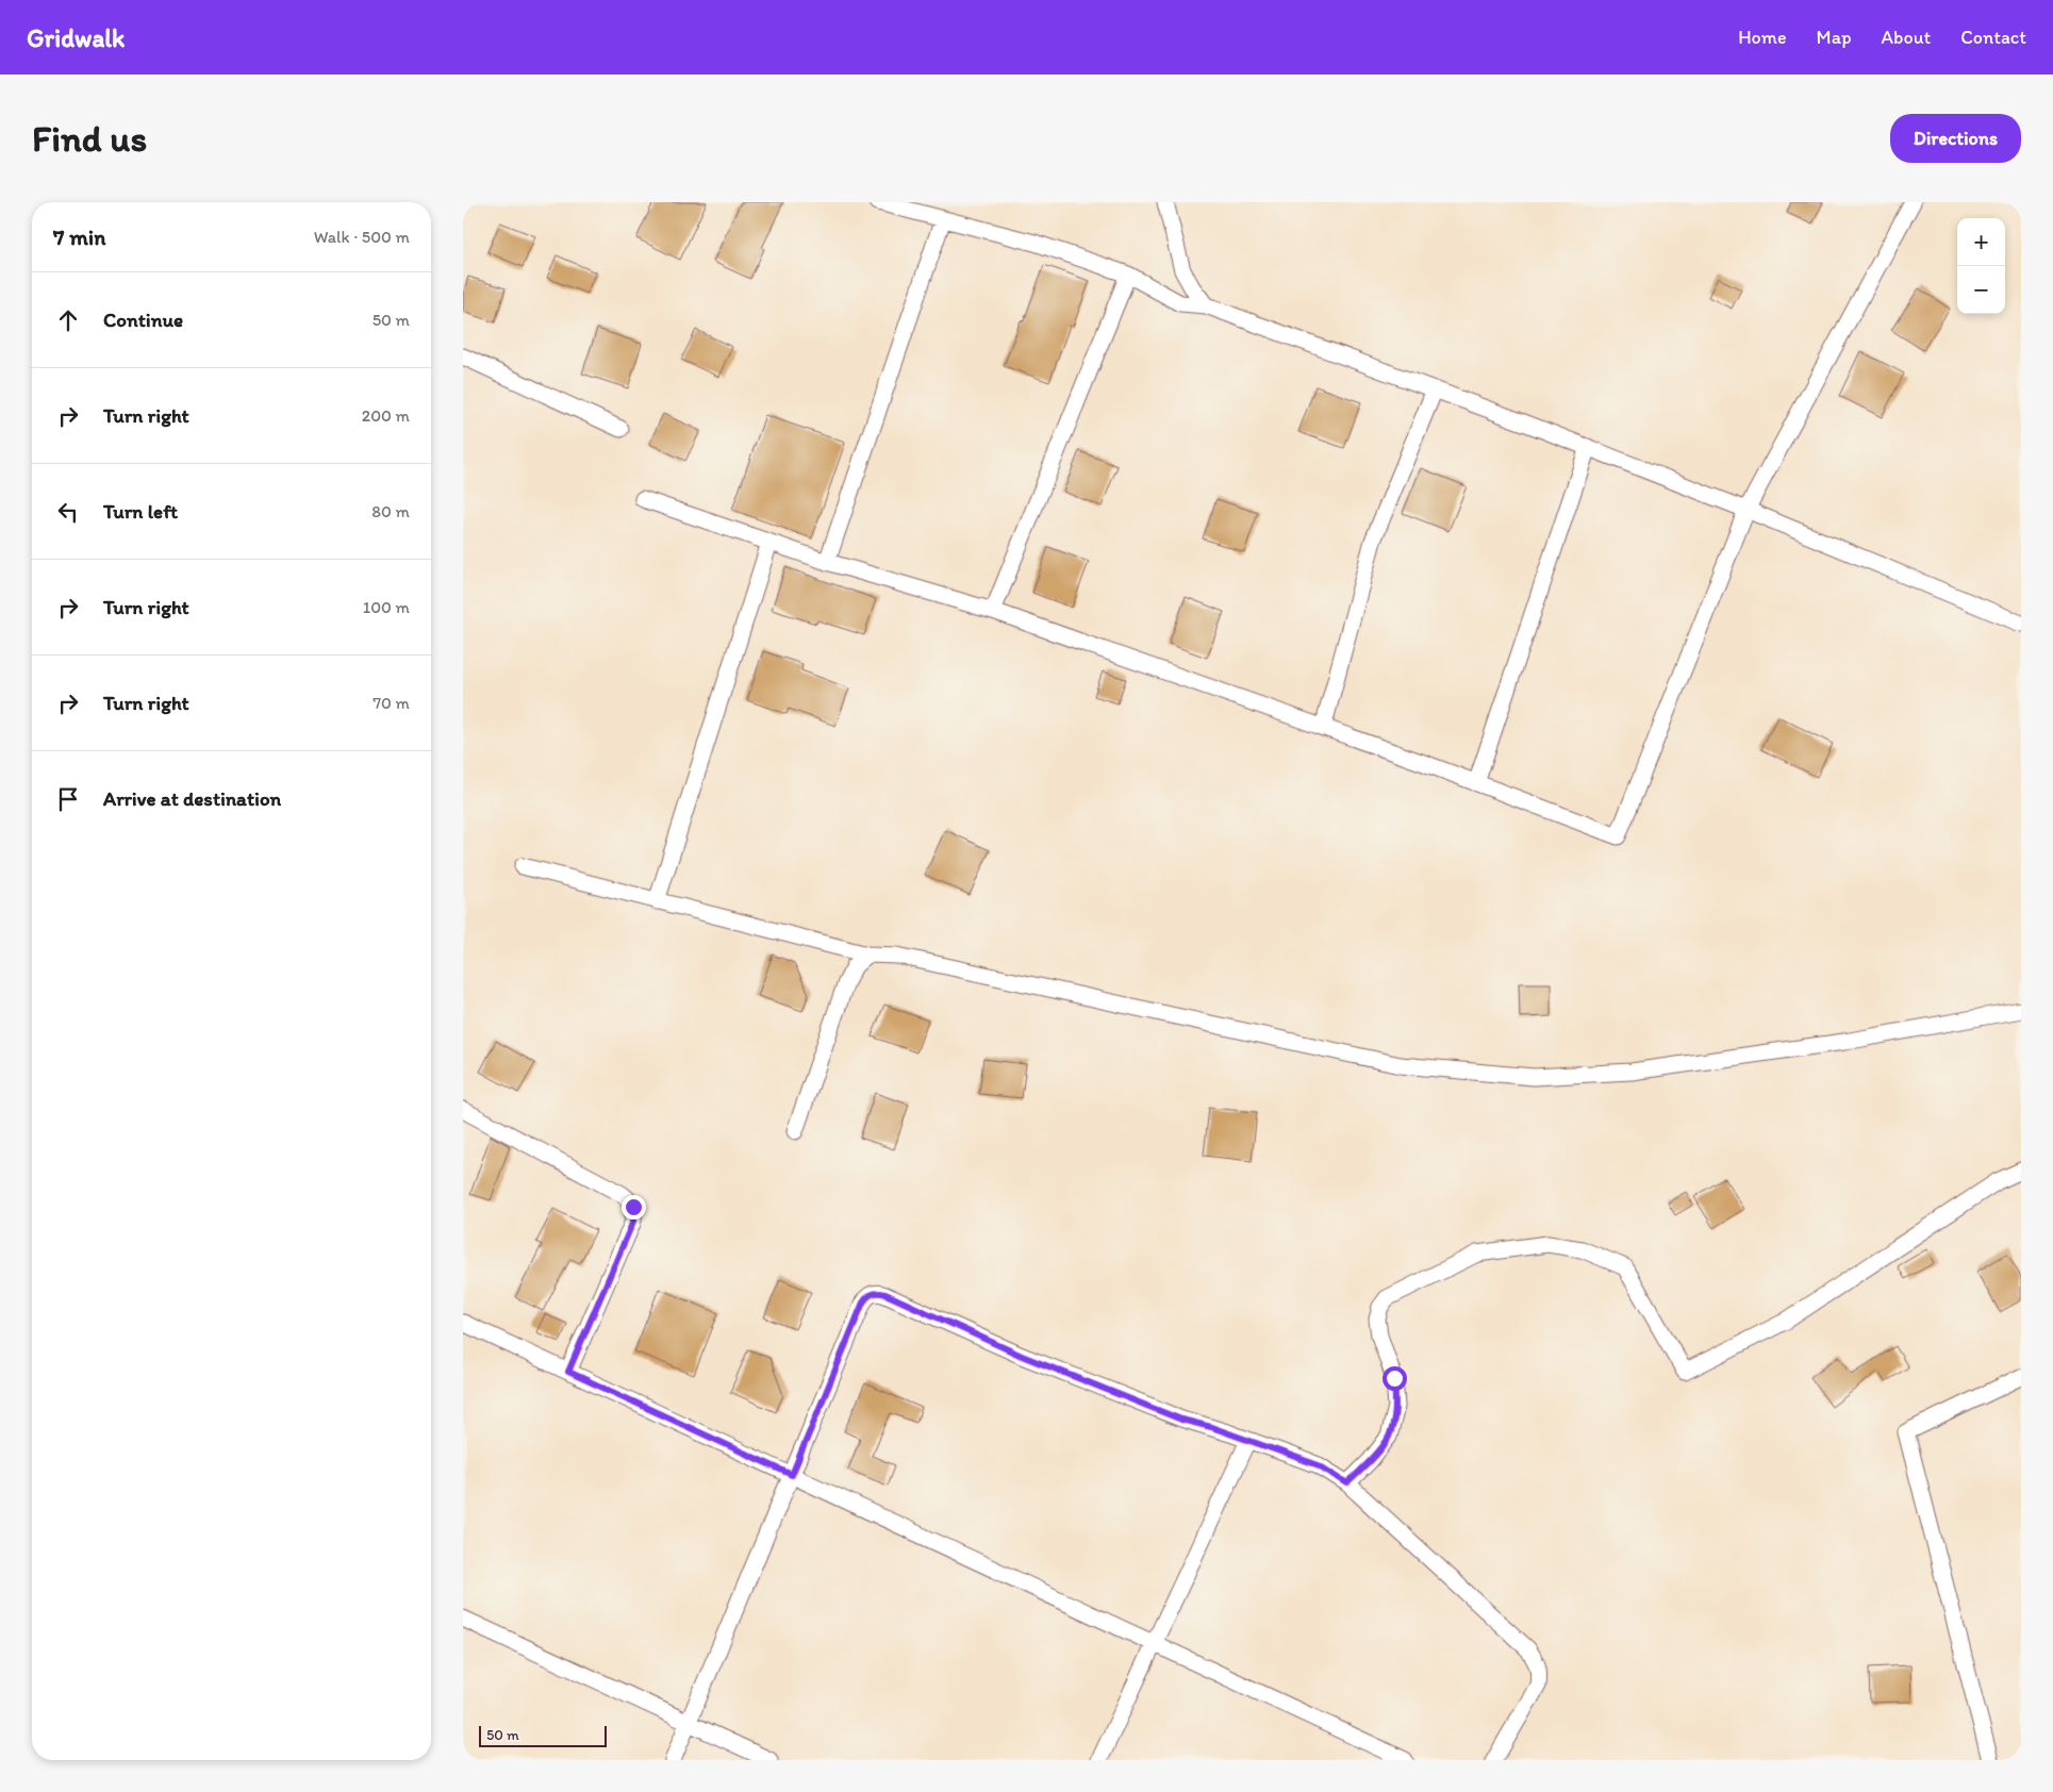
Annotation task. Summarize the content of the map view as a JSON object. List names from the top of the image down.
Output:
{
  "scale_bar": "50 m",
  "page": {
    "header": "Gridwalk",
    "nav": [
      "Home",
      "Map",
      "About",
      "Contact"
    ],
    "buttons": "Directions",
    "title": "Find us",
    "heading": ["7 min", "Walk · 500 m"],
    "map_buttons": ["+", "−"],
    "list": [
      ["Continue", "50 m"],
      ["Turn right", "200 m"],
      ["Turn left", "80 m"],
      ["Turn right", "100 m"],
      ["Turn right", "70 m"],
      "Arrive at destination"
    ],
    "scale": "50 m"
  }
}
